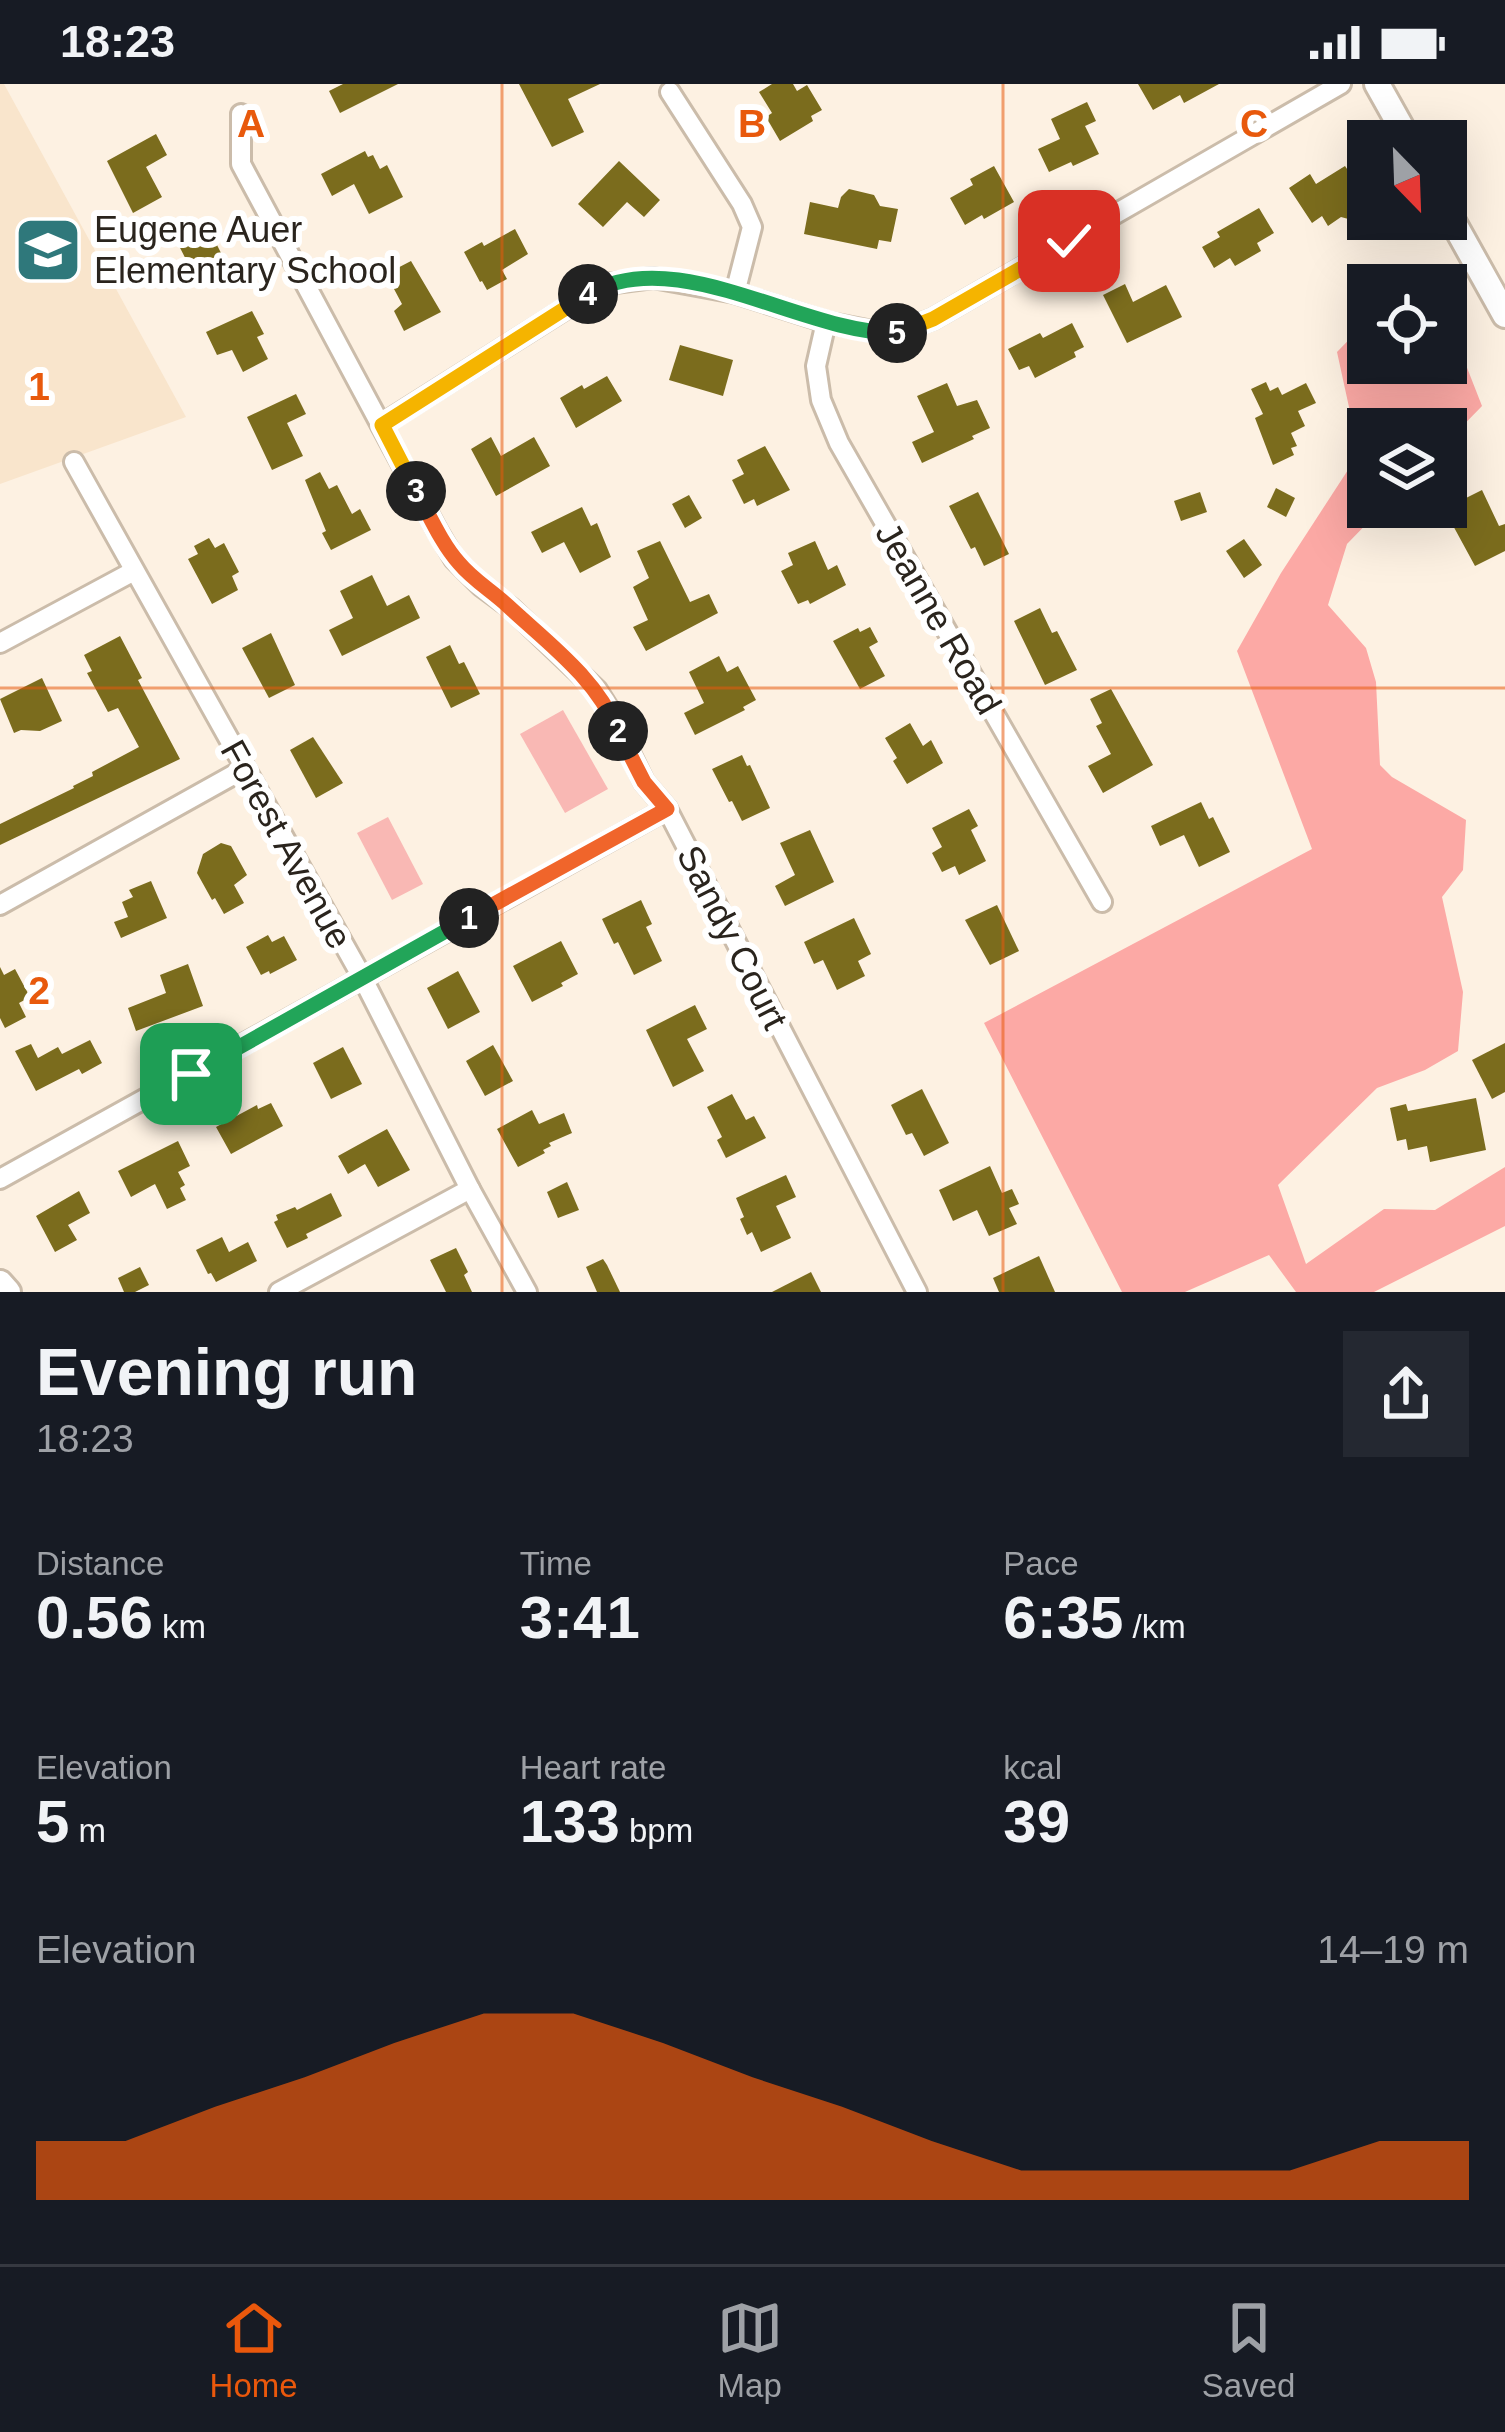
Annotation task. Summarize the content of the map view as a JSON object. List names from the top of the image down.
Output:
{
  "streets": {
    "street": ["Jeanne Road", "Forest Avenue", "Sandy Court"]
  },
  "places": {
    "school or university": ["Eugene Auer Elementary School"]
  },
  "north": "bottom right",
  "page": {
    "status": "18:23",
    "pins": [
      "4",
      "5",
      "3",
      "2",
      "1"
    ],
    "heading": ["Evening run", "18:23"],
    "stats": [
      ["Distance", "0.56 km"],
      ["Time", "3:41"],
      ["Pace", "6:35 /km"],
      ["Elevation", "5 m"],
      ["Heart rate", "133 bpm"],
      ["kcal", "39"]
    ],
    "chart": ["Elevation", "14–19 m"],
    "tabs": ["Home", "Map", "Saved"]
  },
  "grid": {
    "columns": ["A", "B", "C"],
    "rows": ["1", "2"]
  }
}
